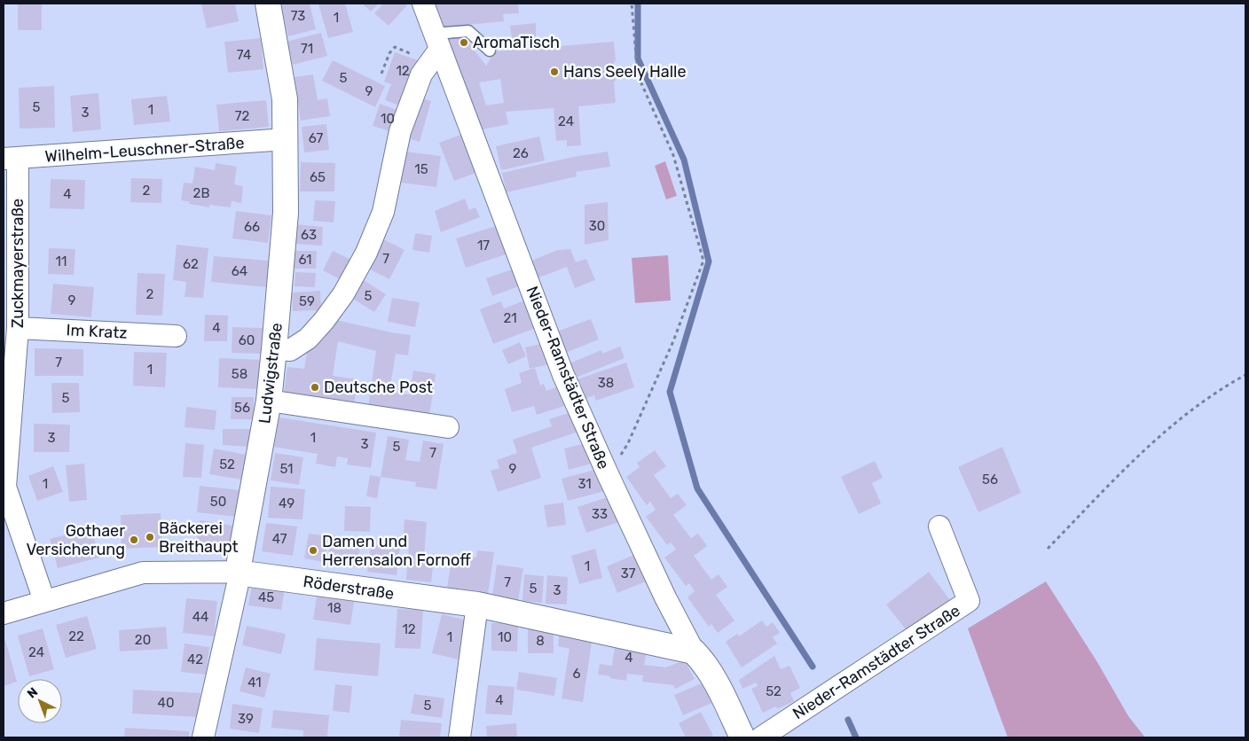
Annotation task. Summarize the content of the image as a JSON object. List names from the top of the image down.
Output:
{
  "streets": {
    "street": [
      "Wilhelm-Leuschner-Straße",
      "Zuckmayerstraße",
      "Im Kratz",
      "Ludwigstraße",
      "Nieder-Ramstädter Straße",
      "Röderstraße"
    ]
  },
  "crossings": [
    ["Wilhelm-Leuschner-Straße", "Zuckmayerstraße"],
    ["Wilhelm-Leuschner-Straße", "Ludwigstraße"],
    ["Zuckmayerstraße", "Im Kratz"],
    ["Zuckmayerstraße", "Röderstraße"],
    ["Ludwigstraße", "Röderstraße"],
    ["Nieder-Ramstädter Straße", "Röderstraße"]
  ],
  "places": [
    "AromaTisch",
    "Hans Seely Halle",
    "Deutsche Post",
    "Bäckerei Breithaupt",
    "Gothaer Versicherung",
    "Damen und Herrensalon Fornoff"
  ],
  "house_numbers": [
    "73",
    "1",
    "71",
    "74",
    "12",
    "5",
    "9",
    "5",
    "1",
    "3",
    "72",
    "10",
    "24",
    "67",
    "26",
    "15",
    "65",
    "2",
    "2B",
    "4",
    "30",
    "66",
    "63",
    "17",
    "7",
    "61",
    "11",
    "62",
    "64",
    "2",
    "5",
    "9",
    "59",
    "21",
    "4",
    "60",
    "7",
    "1",
    "58",
    "38",
    "5",
    "56",
    "3",
    "1",
    "3",
    "5",
    "7",
    "52",
    "51",
    "9",
    "56",
    "1",
    "31",
    "50",
    "49",
    "33",
    "47",
    "1",
    "37",
    "7",
    "5",
    "3",
    "45",
    "18",
    "44",
    "12",
    "22",
    "1",
    "10",
    "20",
    "8",
    "24",
    "4",
    "42",
    "6",
    "41",
    "52",
    "4",
    "40",
    "5",
    "39"
  ],
  "north": "top left"
}
